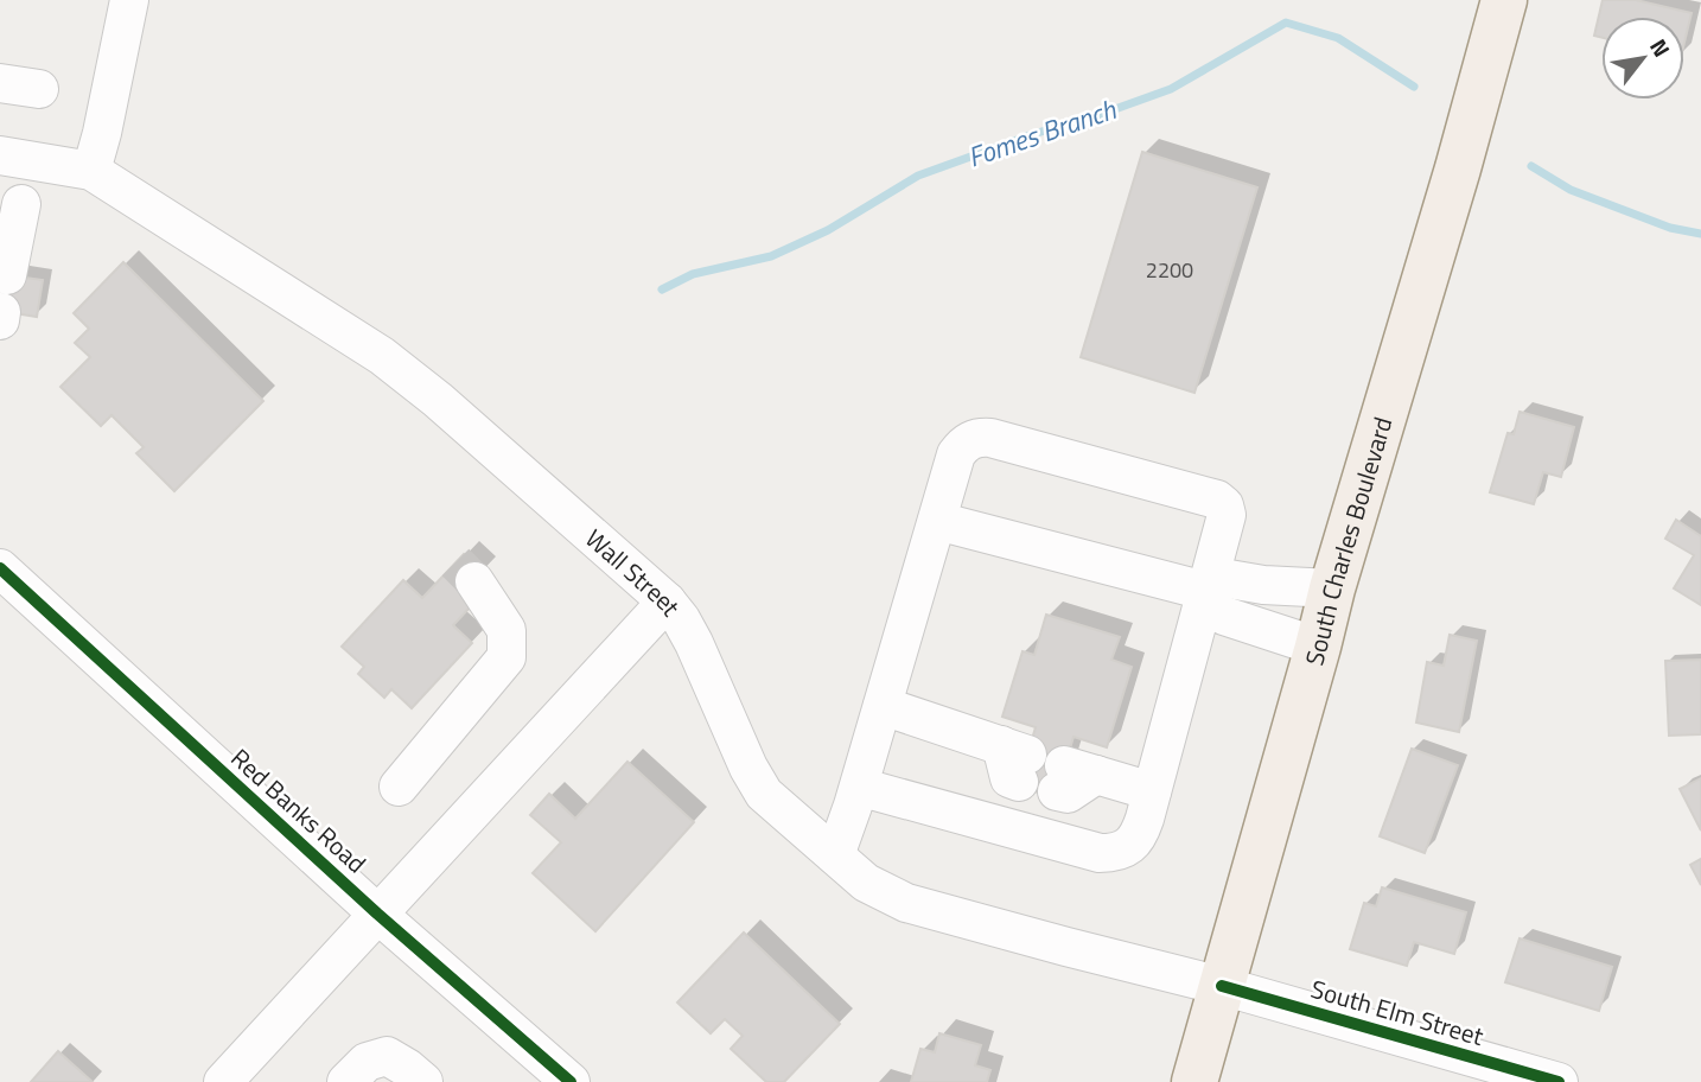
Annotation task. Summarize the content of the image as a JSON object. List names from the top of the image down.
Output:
{
  "streets": {
    "main road": ["South Charles Boulevard"],
    "street": ["Wall Street", "Red Banks Road", "South Elm Street"]
  },
  "crossings": [
    ["South Charles Boulevard", "Wall Street"],
    ["South Charles Boulevard", "South Elm Street"],
    ["Wall Street", "South Elm Street"]
  ],
  "water": ["Fomes Branch"],
  "house_numbers": ["2200"],
  "north": "top right"
}
